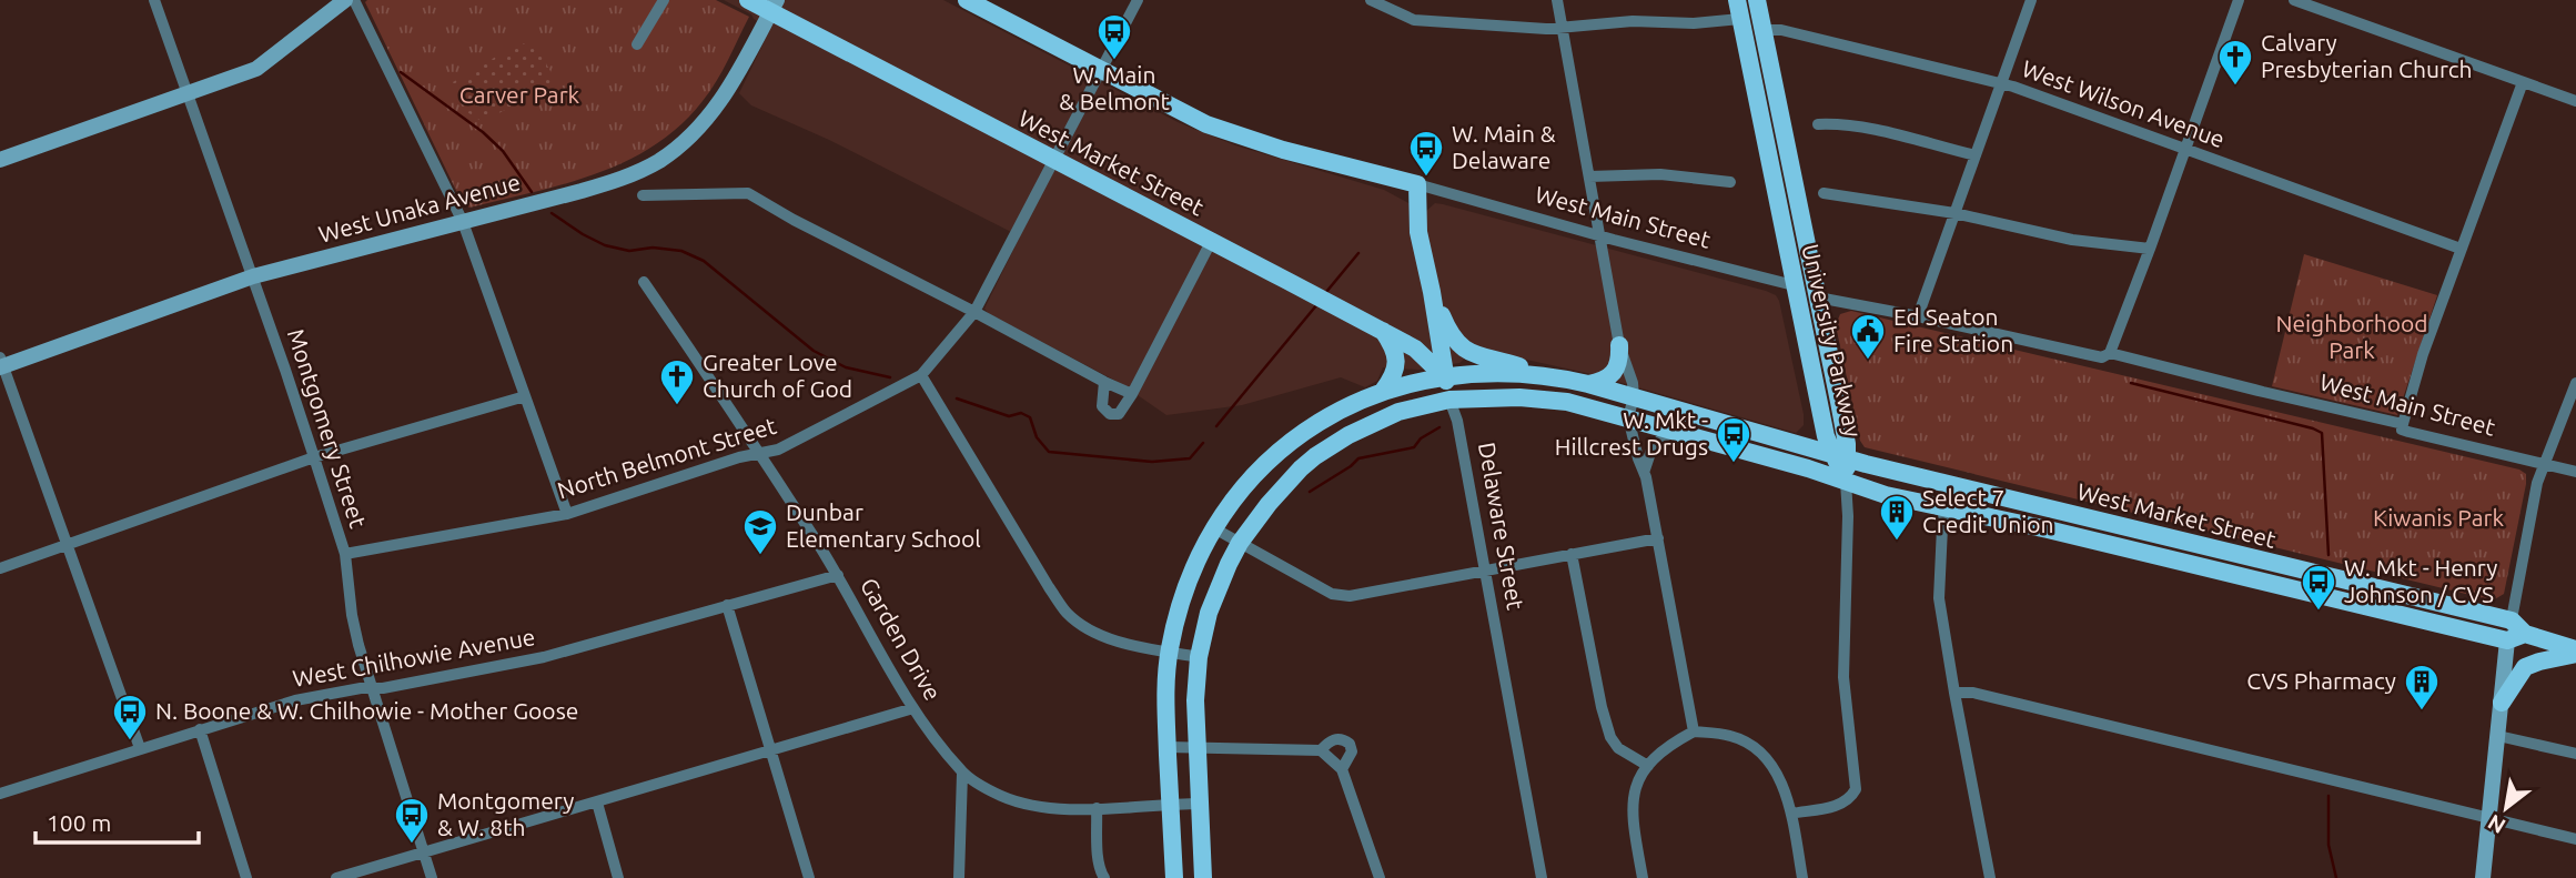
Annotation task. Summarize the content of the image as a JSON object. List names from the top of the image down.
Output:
{
  "streets": {
    "main road": [
      "West Market Street",
      "West Unaka Avenue",
      "West Main Street",
      "University Parkway",
      "Delaware Street"
    ],
    "street": [
      "West Wilson Avenue",
      "Montgomery Street",
      "North Belmont Street",
      "Garden Drive",
      "West Chilhowie Avenue"
    ]
  },
  "crossings": [
    ["West Wilson Avenue", "University Parkway"],
    ["West Market Street", "West Unaka Avenue"],
    ["West Market Street", "University Parkway"],
    ["West Market Street", "North Belmont Street"],
    ["West Market Street", "Delaware Street"],
    ["West Market Street", "Garden Drive"],
    ["West Unaka Avenue", "Montgomery Street"],
    ["West Main Street", "University Parkway"],
    ["West Main Street", "North Belmont Street"],
    ["West Main Street", "Delaware Street"],
    ["Montgomery Street", "North Belmont Street"],
    ["Montgomery Street", "West Chilhowie Avenue"],
    ["North Belmont Street", "Garden Drive"],
    ["Garden Drive", "West Chilhowie Avenue"]
  ],
  "parks": ["Carver Park", "Neighborhood Park", "Kiwanis Park"],
  "places": {
    "bus stop": [
      "W. Main & Belmont",
      "W. Main & Delaware",
      "W. Mkt - Hillcrest Drugs",
      "W. Mkt - Henry Johnson / CVS",
      "N. Boone & W. Chilhowie - Mother Goose",
      "Montgomery & W. 8th"
    ],
    "church": ["Calvary Presbyterian Church", "Greater Love Church of God"],
    "public building": ["Ed Seaton Fire Station"],
    "building": ["Select 7 Credit Union", "CVS Pharmacy"],
    "school or university": ["Dunbar Elementary School"]
  },
  "scale_bar": "100 m",
  "north": "bottom left"
}
